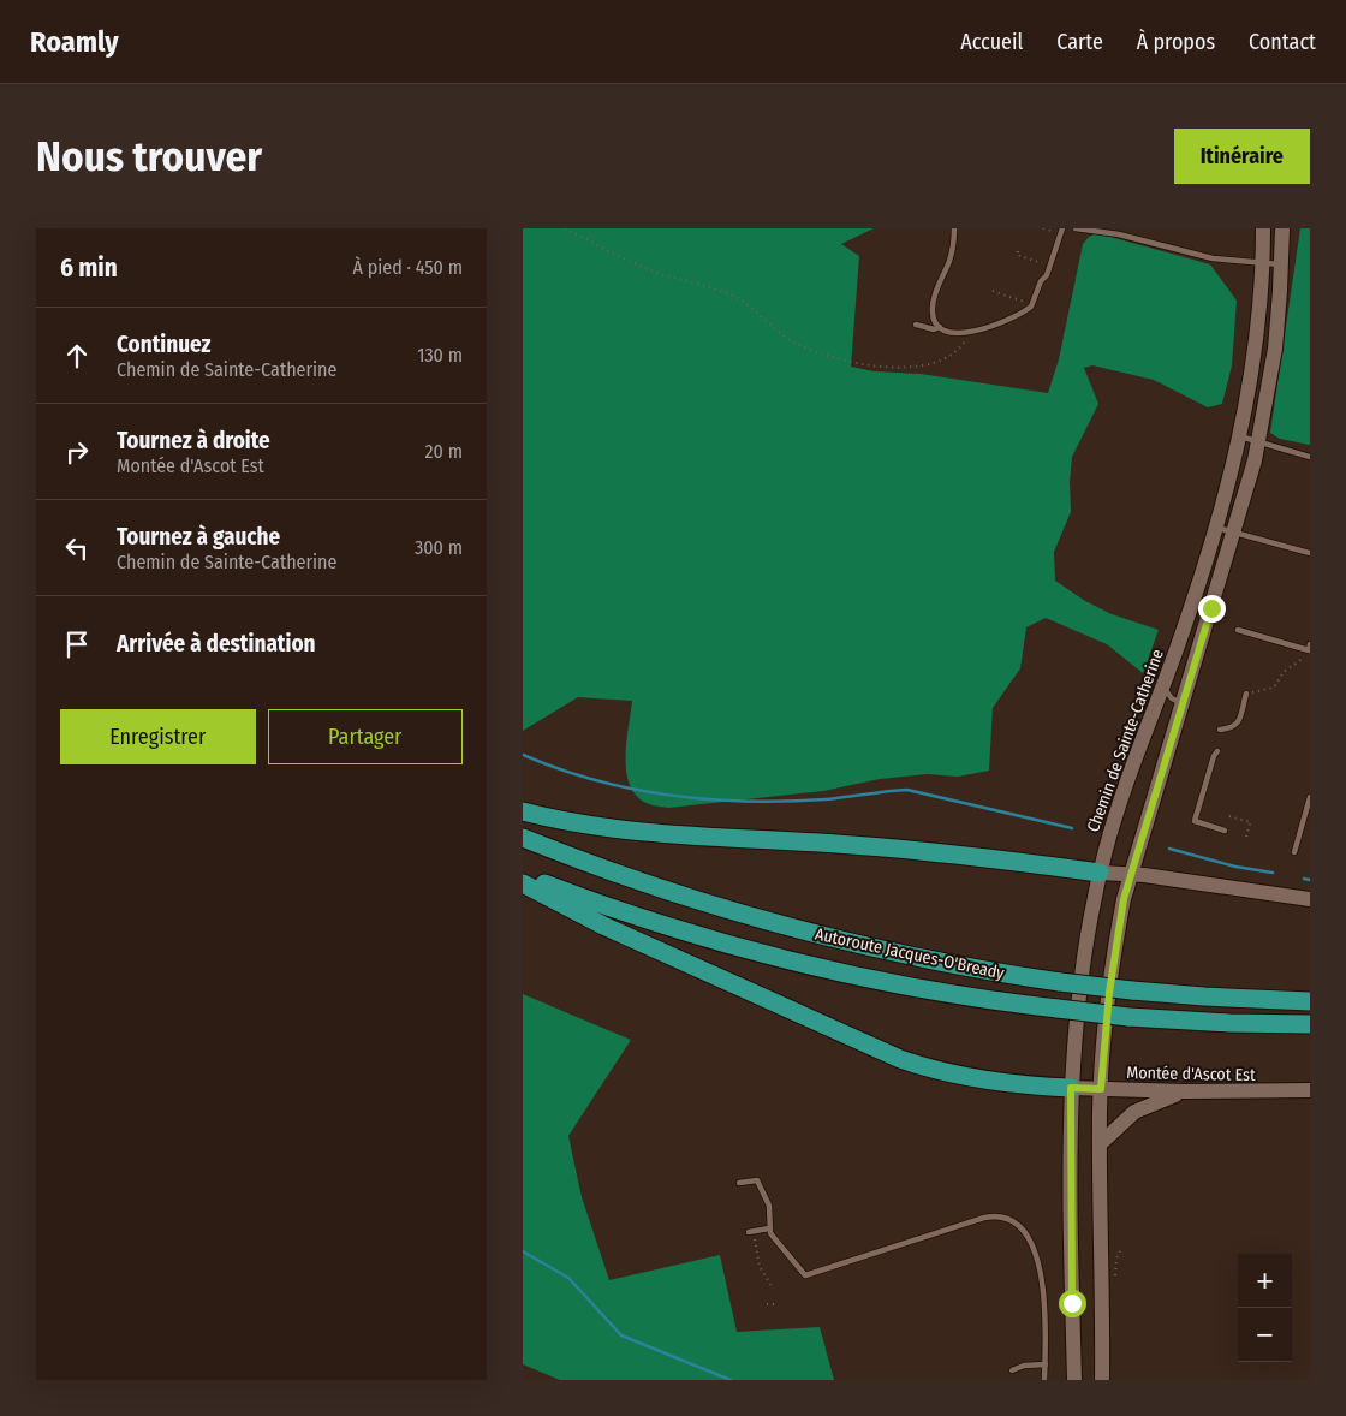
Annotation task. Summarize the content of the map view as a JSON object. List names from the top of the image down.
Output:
{
  "streets": {
    "highway": ["Autoroute Jacques-O'Bready"],
    "main road": ["Chemin de Sainte-Catherine", "Montée d'Ascot Est"]
  },
  "crossings": [
    ["Chemin de Sainte-Catherine", "Montée d'Ascot Est"]
  ],
  "page": {
    "header": "Roamly",
    "nav": [
      "Accueil",
      "Carte",
      "À propos",
      "Contact"
    ],
    "buttons": [
      "Itinéraire",
      ["Enregistrer", "Partager"]
    ],
    "title": "Nous trouver",
    "heading": ["6 min", "À pied · 450 m"],
    "list": [
      ["Continuez", "Chemin de Sainte-Catherine", "130 m"],
      ["Tournez à droite", "Montée d'Ascot Est", "20 m"],
      ["Tournez à gauche", "Chemin de Sainte-Catherine", "300 m"],
      "Arrivée à destination"
    ],
    "map_buttons": ["+", "−"]
  }
}
